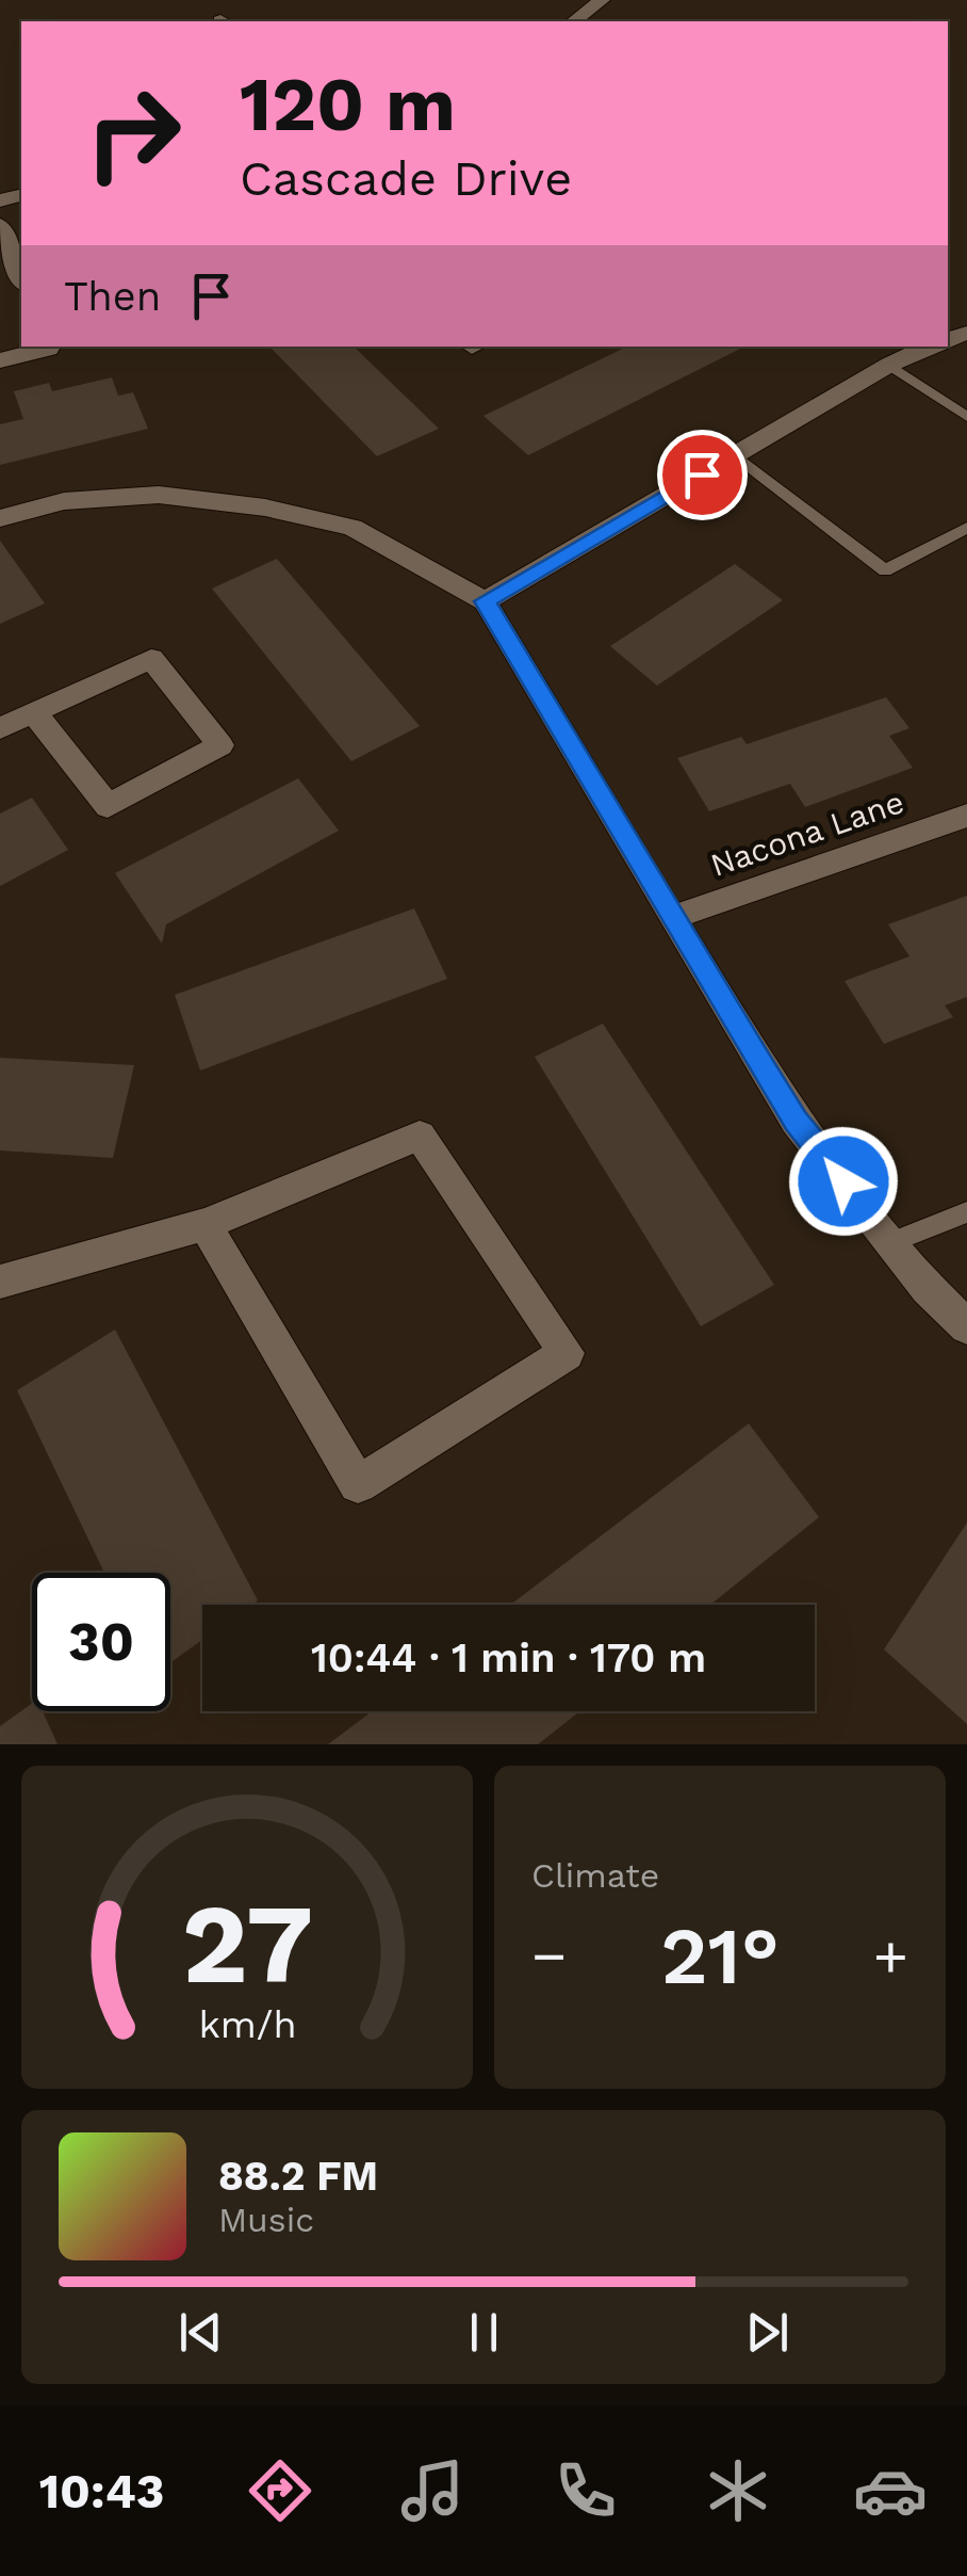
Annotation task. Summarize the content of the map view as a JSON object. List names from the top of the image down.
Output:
{
  "streets": {
    "street": ["Nacona Lane"]
  },
  "page": {
    "turn": ["120 m", "Cascade Drive"],
    "then": "Then",
    "limit": "30",
    "trip": "10:44 · 1 min · 170 m",
    "tile": "Climate",
    "heat": ["−", "21°", "+"],
    "song": ["88.2 FM", "Music"],
    "tabs": "10:43",
    "gauge": ["27", "km/h"]
  }
}
